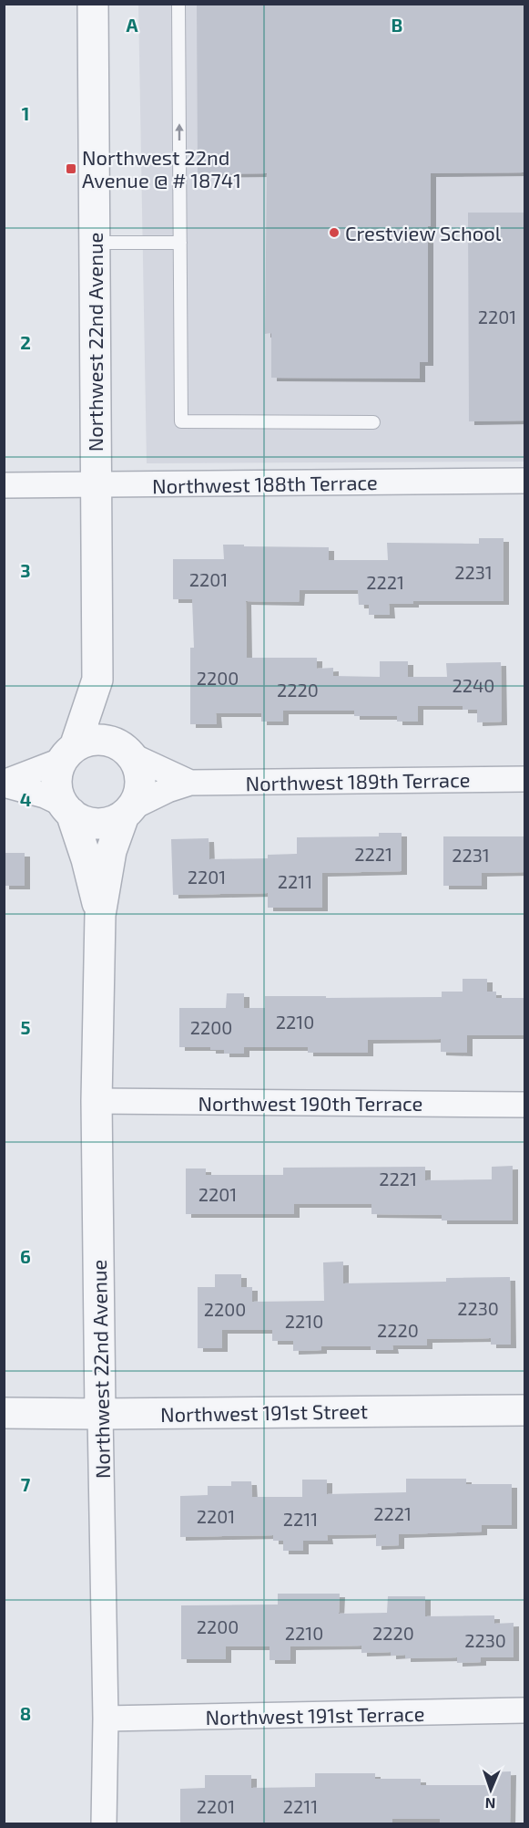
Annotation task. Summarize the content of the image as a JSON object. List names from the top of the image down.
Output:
{
  "streets": {
    "street": [
      "Northwest 22nd Avenue",
      "Northwest 188th Terrace",
      "Northwest 189th Terrace",
      "Northwest 190th Terrace",
      "Northwest 191st Street",
      "Northwest 191st Terrace"
    ]
  },
  "crossings": [
    ["Northwest 22nd Avenue", "Northwest 188th Terrace"],
    ["Northwest 22nd Avenue", "Northwest 189th Terrace"],
    ["Northwest 22nd Avenue", "Northwest 190th Terrace"],
    ["Northwest 22nd Avenue", "Northwest 191st Street"],
    ["Northwest 22nd Avenue", "Northwest 191st Terrace"]
  ],
  "places": {
    "transit": ["Northwest 22nd Avenue @ # 18741"],
    "other": ["Crestview School"]
  },
  "house_numbers": [
    "2201",
    "2231",
    "2201",
    "2221",
    "2200",
    "2240",
    "2220",
    "2221",
    "2231",
    "2201",
    "2211",
    "2210",
    "2200",
    "2221",
    "2201",
    "2230",
    "2200",
    "2210",
    "2220",
    "2221",
    "2201",
    "2211",
    "2200",
    "2210",
    "2220",
    "2230",
    "2201",
    "2211"
  ],
  "north": "bottom",
  "grid": {
    "columns": ["A", "B"],
    "rows": [
      "1",
      "2",
      "3",
      "4",
      "5",
      "6",
      "7",
      "8"
    ]
  }
}
